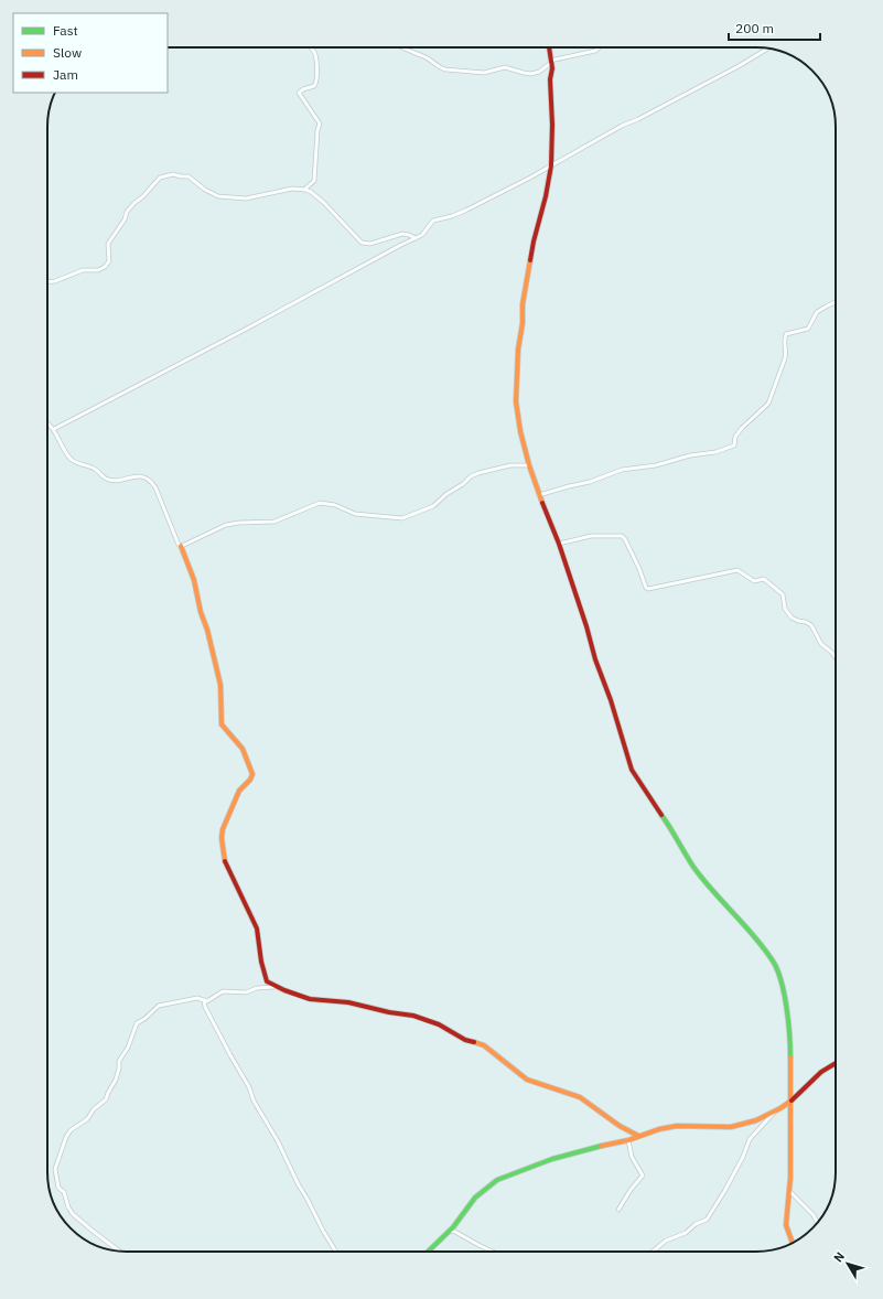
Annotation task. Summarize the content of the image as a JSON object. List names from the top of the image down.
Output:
{
  "legend": ["Fast", "Slow", "Jam"],
  "scale_bar": "200 m",
  "north": "top left"
}
